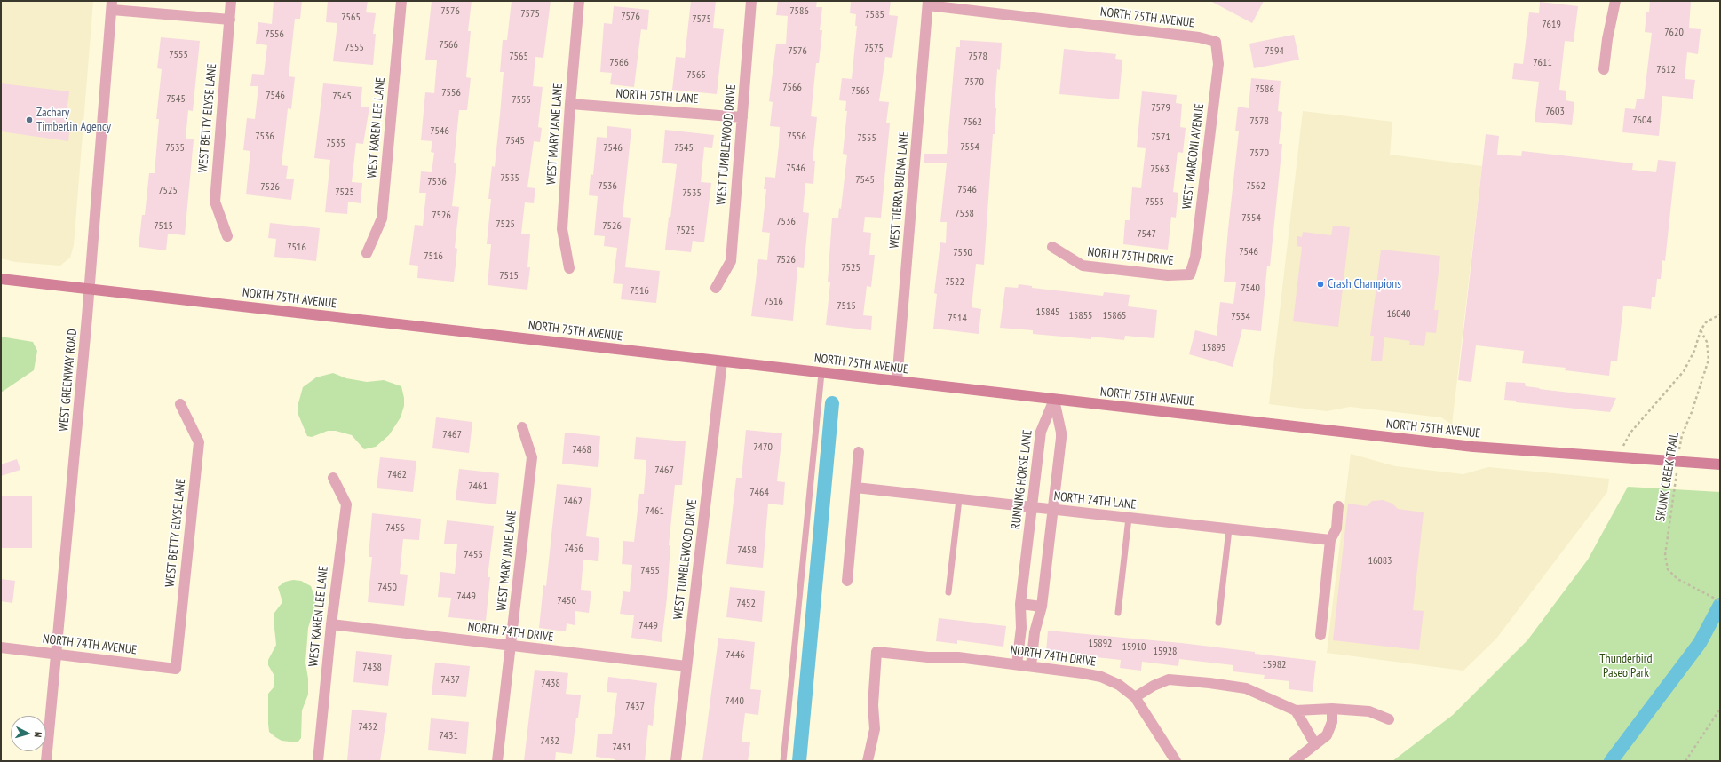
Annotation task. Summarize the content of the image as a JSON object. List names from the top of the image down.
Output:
{
  "streets": {
    "main road": ["NORTH 75TH AVENUE"],
    "street": [
      "NORTH 75TH LANE",
      "WEST BETTY ELYSE LANE",
      "WEST KAREN LEE LANE",
      "WEST MARY JANE LANE",
      "WEST TUMBLEWOOD DRIVE",
      "WEST MARCONI AVENUE",
      "WEST TIERRA BUENA LANE",
      "NORTH 75TH DRIVE",
      "WEST GREENWAY ROAD",
      "RUNNING HORSE LANE",
      "NORTH 74TH LANE",
      "NORTH 74TH DRIVE",
      "NORTH 74TH AVENUE"
    ],
    "path": ["SKUNK CREEK TRAIL"]
  },
  "crossings": [
    ["NORTH 75TH AVENUE", "WEST TUMBLEWOOD DRIVE"],
    ["NORTH 75TH AVENUE", "WEST MARCONI AVENUE"],
    ["NORTH 75TH AVENUE", "WEST TIERRA BUENA LANE"],
    ["NORTH 75TH AVENUE", "WEST GREENWAY ROAD"],
    ["NORTH 75TH AVENUE", "RUNNING HORSE LANE"],
    ["NORTH 75TH LANE", "WEST MARY JANE LANE"],
    ["NORTH 75TH LANE", "WEST TUMBLEWOOD DRIVE"],
    ["WEST BETTY ELYSE LANE", "NORTH 74TH AVENUE"],
    ["WEST KAREN LEE LANE", "NORTH 74TH DRIVE"],
    ["WEST MARY JANE LANE", "NORTH 74TH DRIVE"],
    ["WEST TUMBLEWOOD DRIVE", "NORTH 74TH DRIVE"],
    ["WEST MARCONI AVENUE", "NORTH 75TH DRIVE"],
    ["WEST GREENWAY ROAD", "NORTH 74TH AVENUE"],
    ["RUNNING HORSE LANE", "NORTH 74TH LANE"],
    ["RUNNING HORSE LANE", "NORTH 74TH DRIVE"]
  ],
  "parks": ["Thunderbird Paseo Park"],
  "places": ["Zachary Timberlin Agency", "Crash Champions"],
  "house_numbers": [
    "7576",
    "7586",
    "7575",
    "7585",
    "7576",
    "7565",
    "7575",
    "7619",
    "7620",
    "7556",
    "7566",
    "7555",
    "7575",
    "7576",
    "7594",
    "7555",
    "7565",
    "7578",
    "7566",
    "7611",
    "7612",
    "7565",
    "7570",
    "7566",
    "7586",
    "7565",
    "7556",
    "7546",
    "7545",
    "7545",
    "7555",
    "7579",
    "7603",
    "7604",
    "7578",
    "7562",
    "7546",
    "7536",
    "7556",
    "7571",
    "7555",
    "7545",
    "7535",
    "7554",
    "7535",
    "7546",
    "7545",
    "7570",
    "7546",
    "7563",
    "7535",
    "7545",
    "7536",
    "7536",
    "7562",
    "7526",
    "7546",
    "7525",
    "7525",
    "7535",
    "7555",
    "7538",
    "7526",
    "7554",
    "7536",
    "7525",
    "7515",
    "7526",
    "7525",
    "7547",
    "7516",
    "7546",
    "7530",
    "7516",
    "7526",
    "7525",
    "7515",
    "7522",
    "7540",
    "7516",
    "7516",
    "7515",
    "15845",
    "16040",
    "15855",
    "15865",
    "7534",
    "7514",
    "15895",
    "7467",
    "7470",
    "7468",
    "7467",
    "7462",
    "7461",
    "7464",
    "7462",
    "7461",
    "7456",
    "7456",
    "7458",
    "7455",
    "16083",
    "7455",
    "7450",
    "7449",
    "7450",
    "7452",
    "7449",
    "15892",
    "15910",
    "15928",
    "7446",
    "15982",
    "7438",
    "7437",
    "7438",
    "7440",
    "7437",
    "7432",
    "7431",
    "7432",
    "7431"
  ],
  "north": "right"
}
